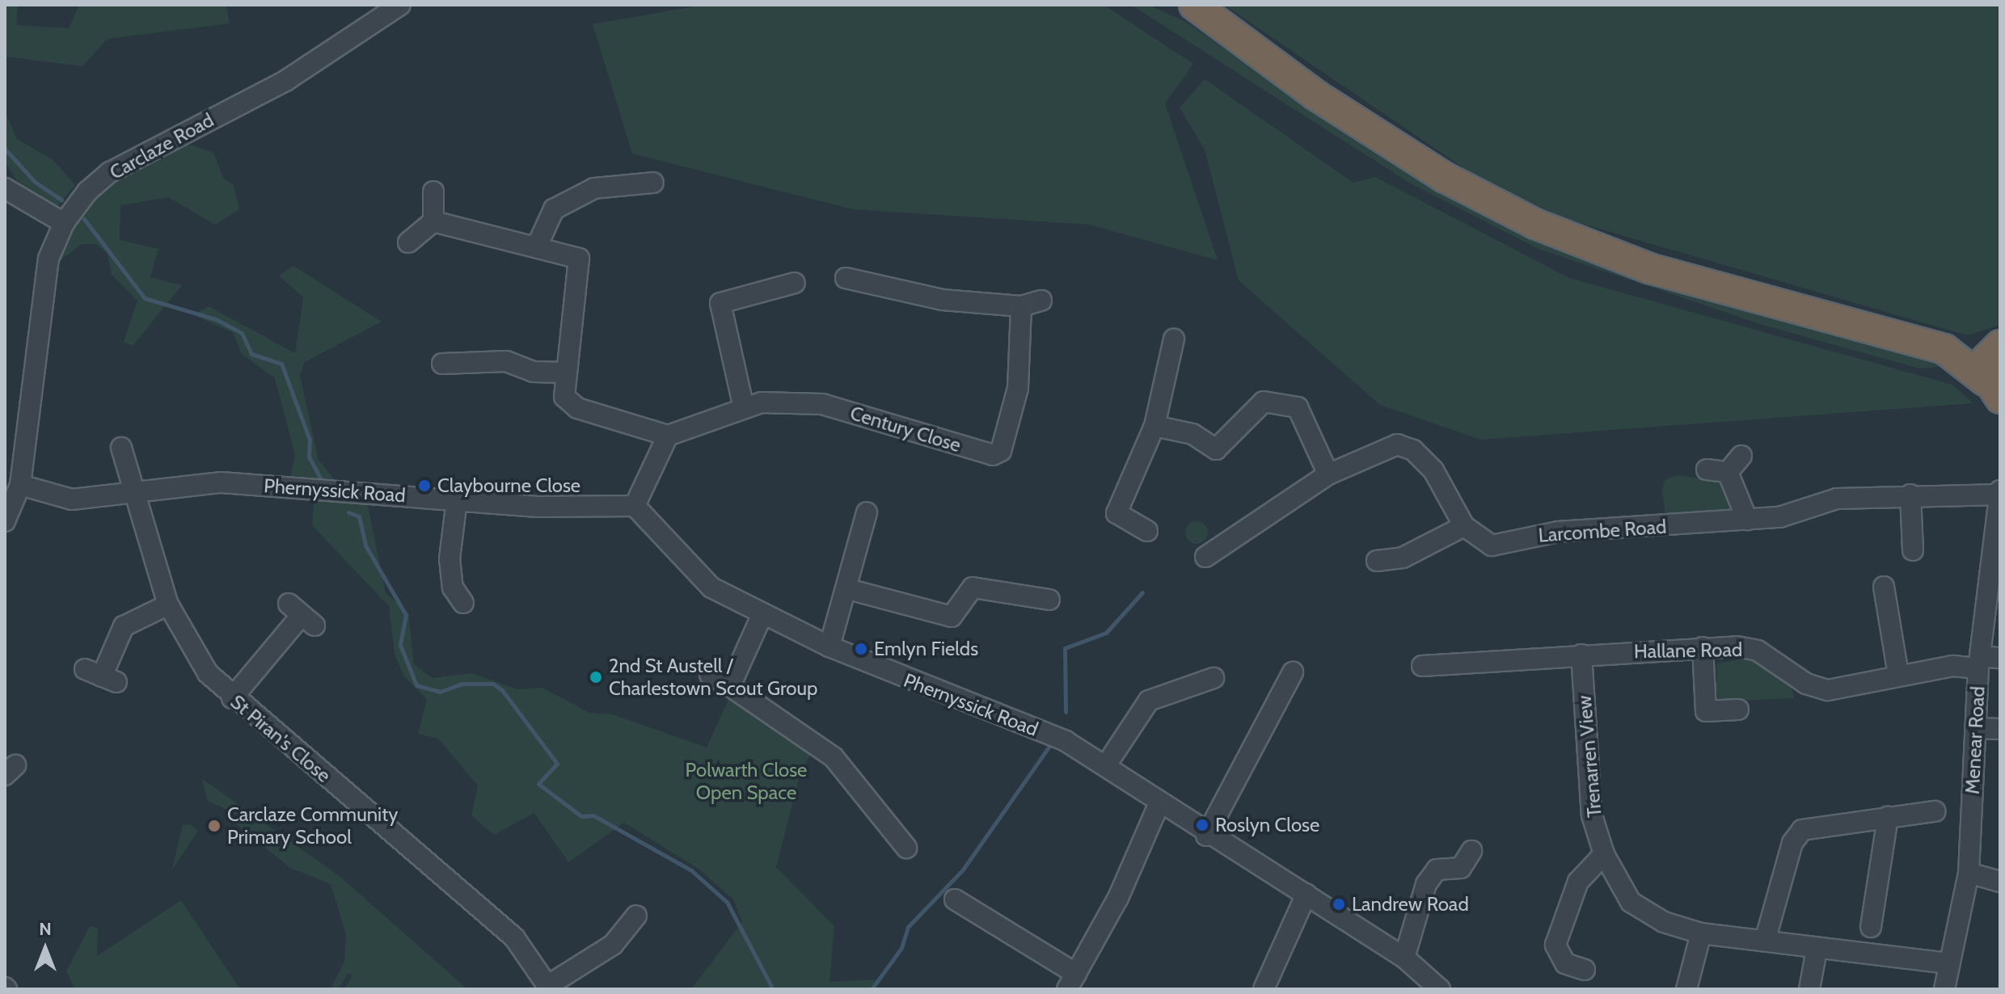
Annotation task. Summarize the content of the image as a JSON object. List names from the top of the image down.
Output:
{
  "streets": {
    "street": [
      "Carclaze Road",
      "Century Close",
      "Phernyssick Road",
      "Larcombe Road",
      "Hallane Road",
      "St Piran's Close",
      "Menear Road",
      "Trenarren View"
    ]
  },
  "crossings": [
    ["Carclaze Road", "Phernyssick Road"],
    ["Phernyssick Road", "St Piran's Close"],
    ["Larcombe Road", "Menear Road"],
    ["Hallane Road", "Menear Road"],
    ["Hallane Road", "Trenarren View"],
    ["Menear Road", "Trenarren View"]
  ],
  "parks": ["Polwarth Close Open Space"],
  "places": [
    "Claybourne Close",
    "Emlyn Fields",
    "2nd St Austell / Charlestown Scout Group",
    "Roslyn Close",
    "Carclaze Community Primary School",
    "Landrew Road"
  ],
  "north": "top"
}
